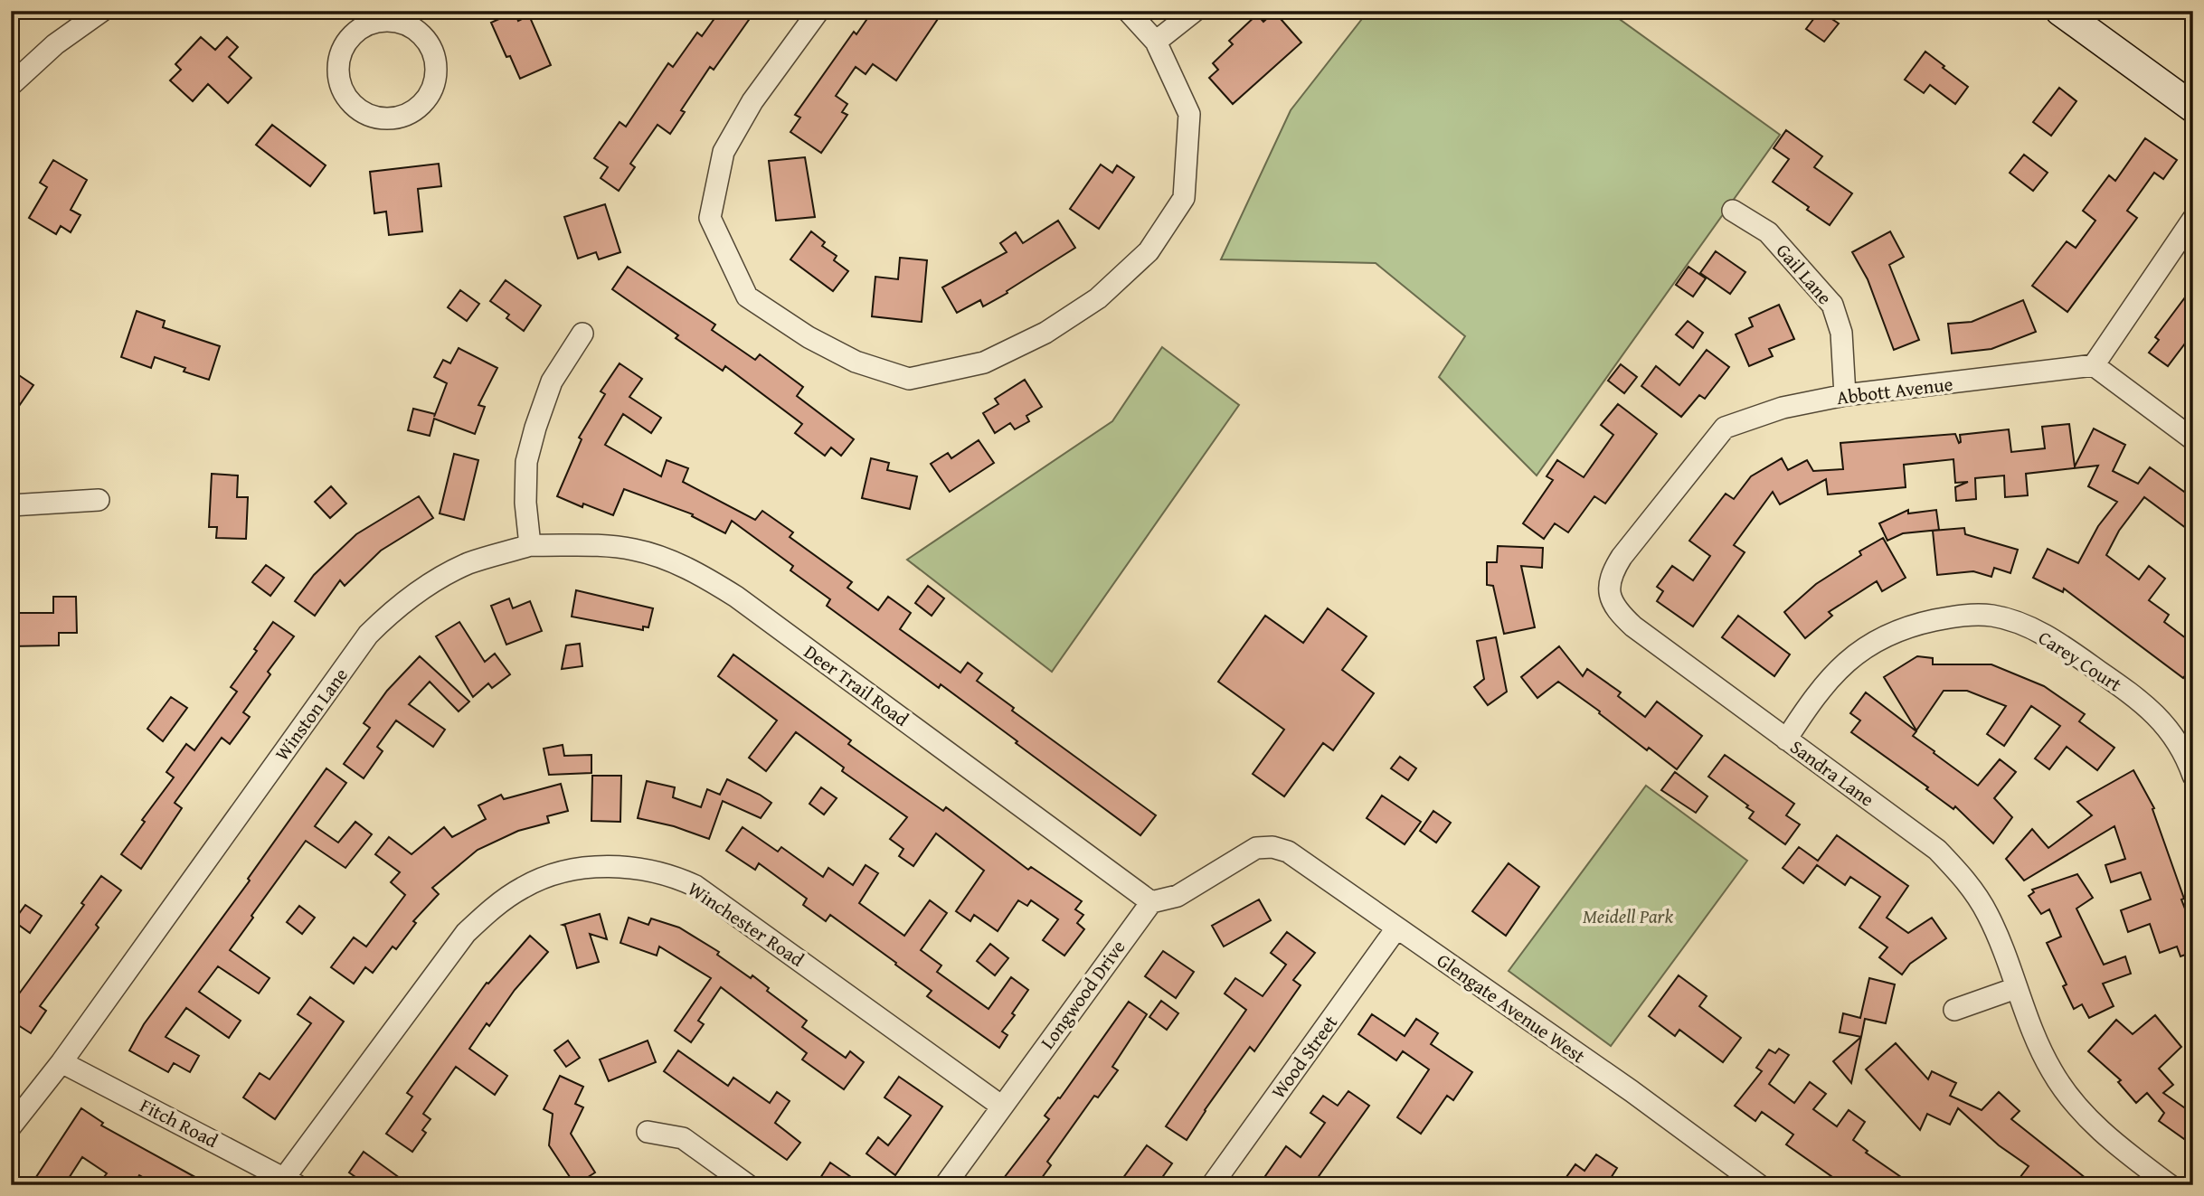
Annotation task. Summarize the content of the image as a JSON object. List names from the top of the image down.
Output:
{
  "streets": {
    "street": [
      "Gail Lane",
      "Abbott Avenue",
      "Carey Court",
      "Deer Trail Road",
      "Winston Lane",
      "Sandra Lane",
      "Winchester Road",
      "Longwood Drive",
      "Glengate Avenue West",
      "Wood Street",
      "Fitch Road"
    ]
  },
  "crossings": [
    ["Gail Lane", "Abbott Avenue"],
    ["Abbott Avenue", "Sandra Lane"],
    ["Carey Court", "Sandra Lane"],
    ["Deer Trail Road", "Winston Lane"],
    ["Deer Trail Road", "Longwood Drive"],
    ["Deer Trail Road", "Glengate Avenue West"],
    ["Winston Lane", "Fitch Road"],
    ["Winchester Road", "Longwood Drive"],
    ["Winchester Road", "Fitch Road"],
    ["Longwood Drive", "Glengate Avenue West"],
    ["Glengate Avenue West", "Wood Street"]
  ],
  "parks": ["Meidell Park"]
}
